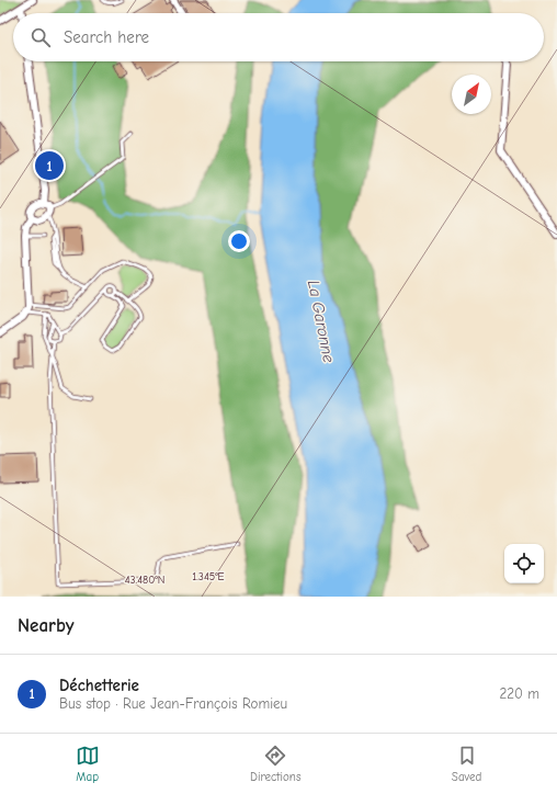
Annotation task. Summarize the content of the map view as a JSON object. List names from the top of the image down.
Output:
{
  "water": ["La Garonne"],
  "north": "top right",
  "page": {
    "search": "Search here",
    "pins": "1",
    "heading": "Nearby",
    "list": [
      {
        "mark": "1",
        "name": "Déchetterie",
        "note": "Bus stop · Rue Jean-François Romieu",
        "value": "220 m"
      }
    ],
    "nav": ["Map", "Directions", "Saved"]
  },
  "coordinates": ["1.345°E", "43.480°N"]
}
